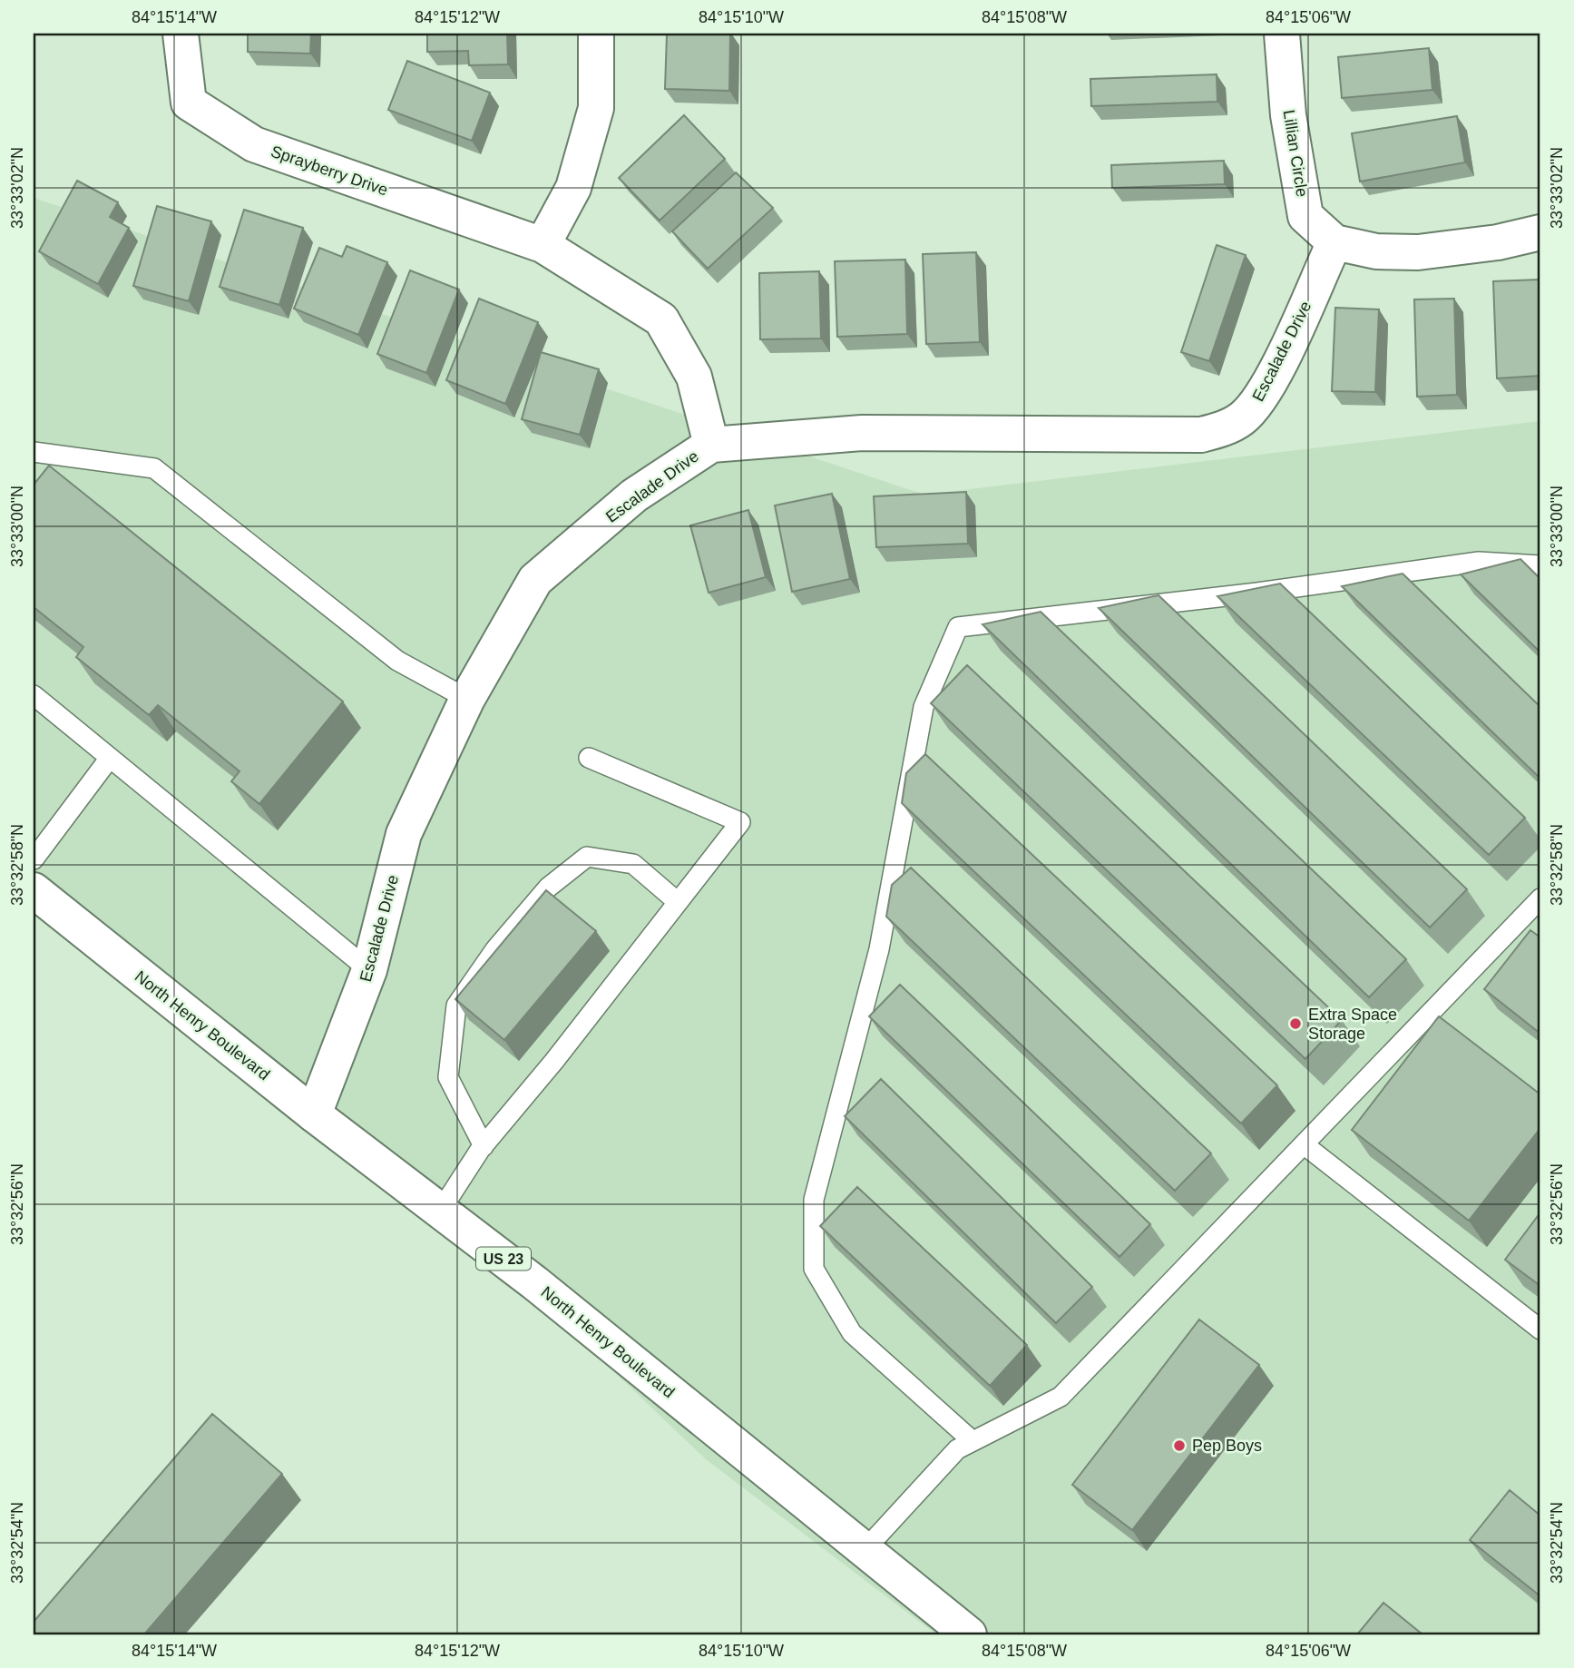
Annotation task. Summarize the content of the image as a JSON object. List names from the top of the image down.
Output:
{
  "streets": {
    "main road": [
      "Lillian Circle",
      "Sprayberry Drive",
      "Escalade Drive",
      "North Henry Boulevard",
      "US 23"
    ]
  },
  "crossings": [
    ["Lillian Circle", "Escalade Drive"],
    ["Sprayberry Drive", "Escalade Drive"],
    ["Escalade Drive", "North Henry Boulevard"]
  ],
  "places": ["Extra Space Storage", "Pep Boys"],
  "coordinates": [
    "84°15'14\"W",
    "84°15'12\"W",
    "84°15'10\"W",
    "84°15'08\"W",
    "84°15'06\"W",
    "33°33'02\"N",
    "33°33'00\"N",
    "33°32'58\"N",
    "33°32'56\"N",
    "33°32'54\"N"
  ]
}
